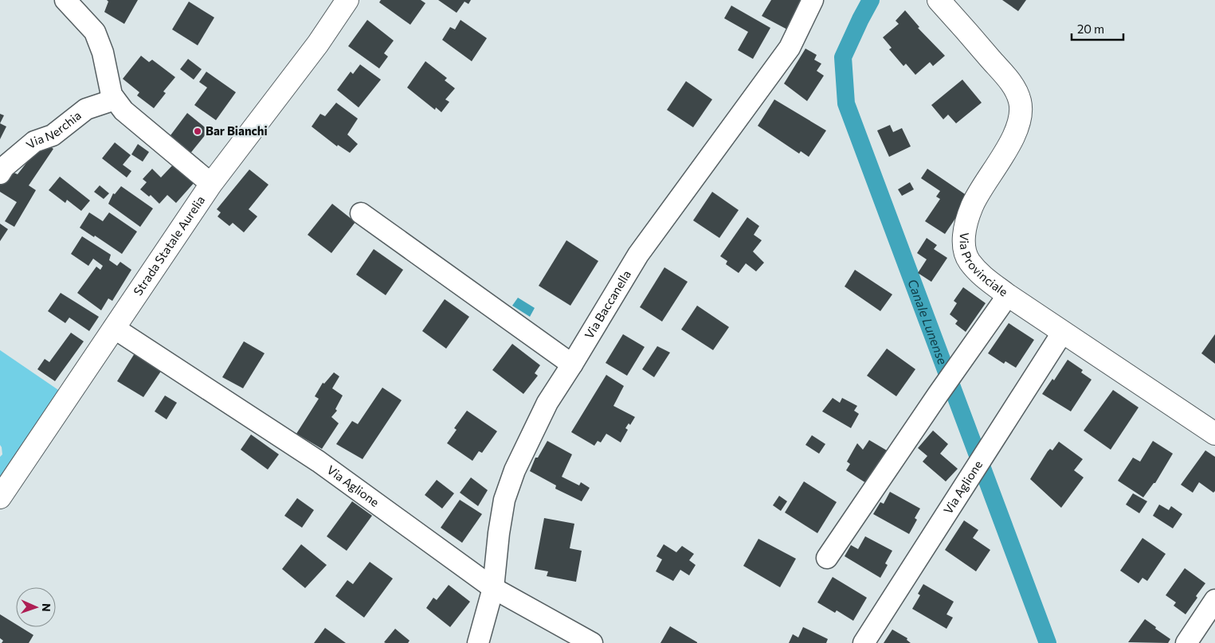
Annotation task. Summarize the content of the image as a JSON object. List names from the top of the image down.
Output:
{
  "streets": {
    "main road": ["Strada Statale Aurelia", "Via Provinciale"],
    "street": ["Via Nerchia", "Via Baccanella", "Via Aglione"]
  },
  "crossings": [
    ["Strada Statale Aurelia", "Via Aglione"],
    ["Via Provinciale", "Via Aglione"],
    ["Via Baccanella", "Via Aglione"]
  ],
  "water": ["Canale Lunense"],
  "places": ["Bar Bianchi"],
  "scale_bar": "20 m",
  "north": "right"
}
